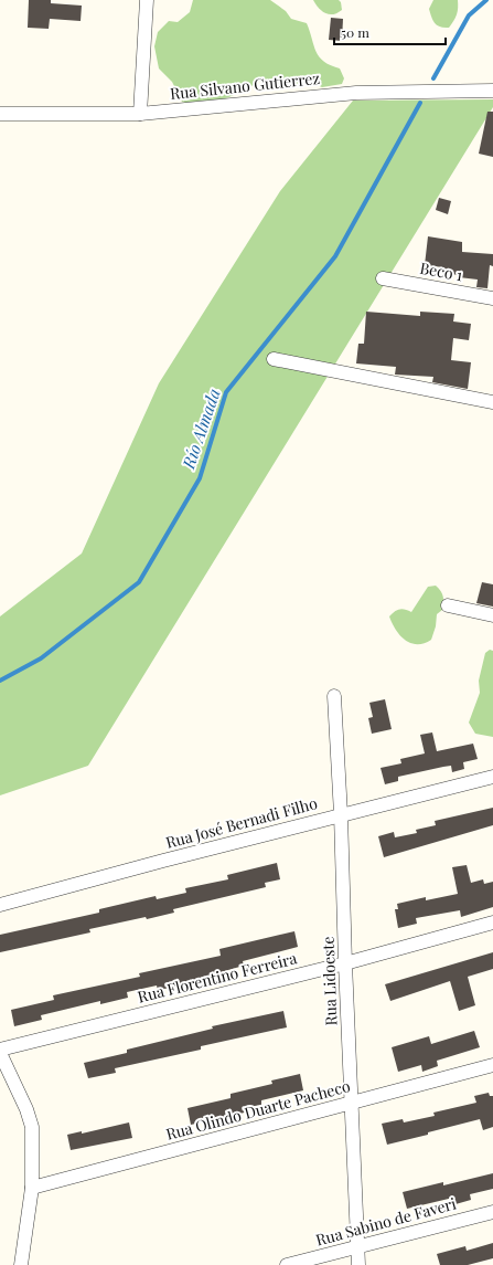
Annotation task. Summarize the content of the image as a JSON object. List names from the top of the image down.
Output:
{
  "streets": {
    "street": [
      "Rua Silvano Gutierrez",
      "Beco 1",
      "Rua José Bernadi Filho",
      "Rua Florentino Ferreira",
      "Rua Lidoeste",
      "Rua Olindo Duarte Pacheco",
      "Rua Sabino de Faveri"
    ]
  },
  "crossings": [
    ["Rua José Bernadi Filho", "Rua Lidoeste"],
    ["Rua Florentino Ferreira", "Rua Lidoeste"],
    ["Rua Lidoeste", "Rua Olindo Duarte Pacheco"],
    ["Rua Lidoeste", "Rua Sabino de Faveri"]
  ],
  "water": ["Río Almada"],
  "scale_bar": "50 m"
}
